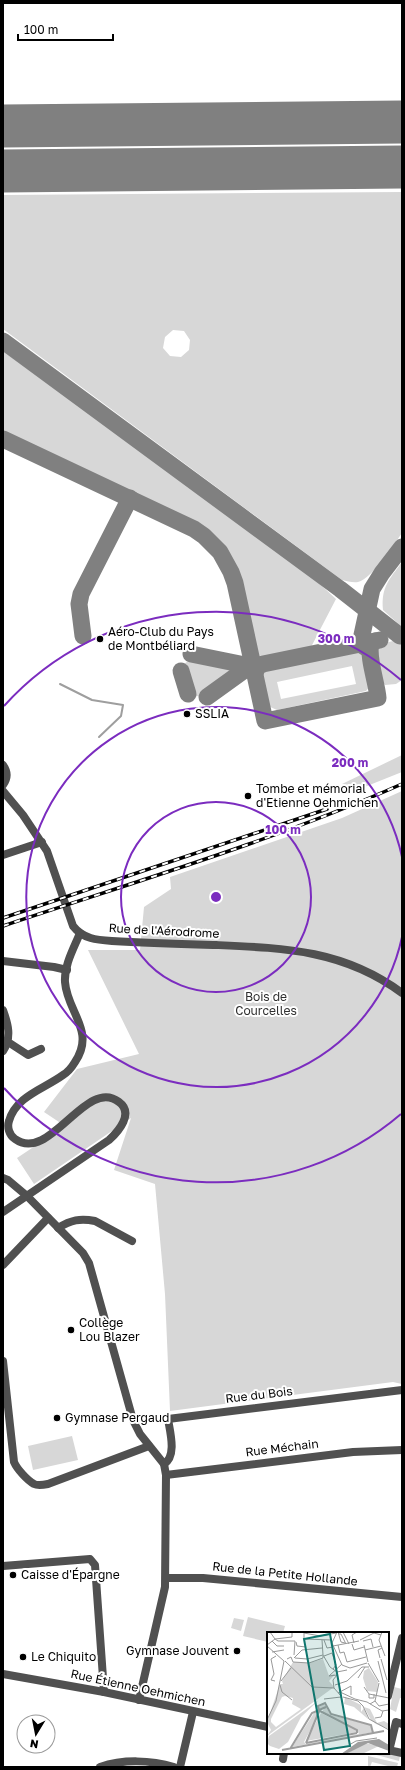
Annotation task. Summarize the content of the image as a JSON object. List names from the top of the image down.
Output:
{
  "streets": {
    "street": [
      "Rue de l'Aérodrome",
      "Rue du Bois",
      "Rue Méchain",
      "Rue de la Petite Hollande",
      "Rue Étienne Oehmichen"
    ]
  },
  "parks": ["Bois de Courcelles"],
  "places": [
    "Aéro-Club du Pays de Montbéliard",
    "SSLIA",
    "Tombe et mémorial d'Etienne Oehmichen",
    "Collège Lou Blazer",
    "Gymnase Pergaud",
    "Caisse d'Épargne",
    "Gymnase Jouvent",
    "Le Chiquito"
  ],
  "scale_bar": "100 m",
  "north": "bottom",
  "rings": ["300 m", "200 m", "100 m"]
}
